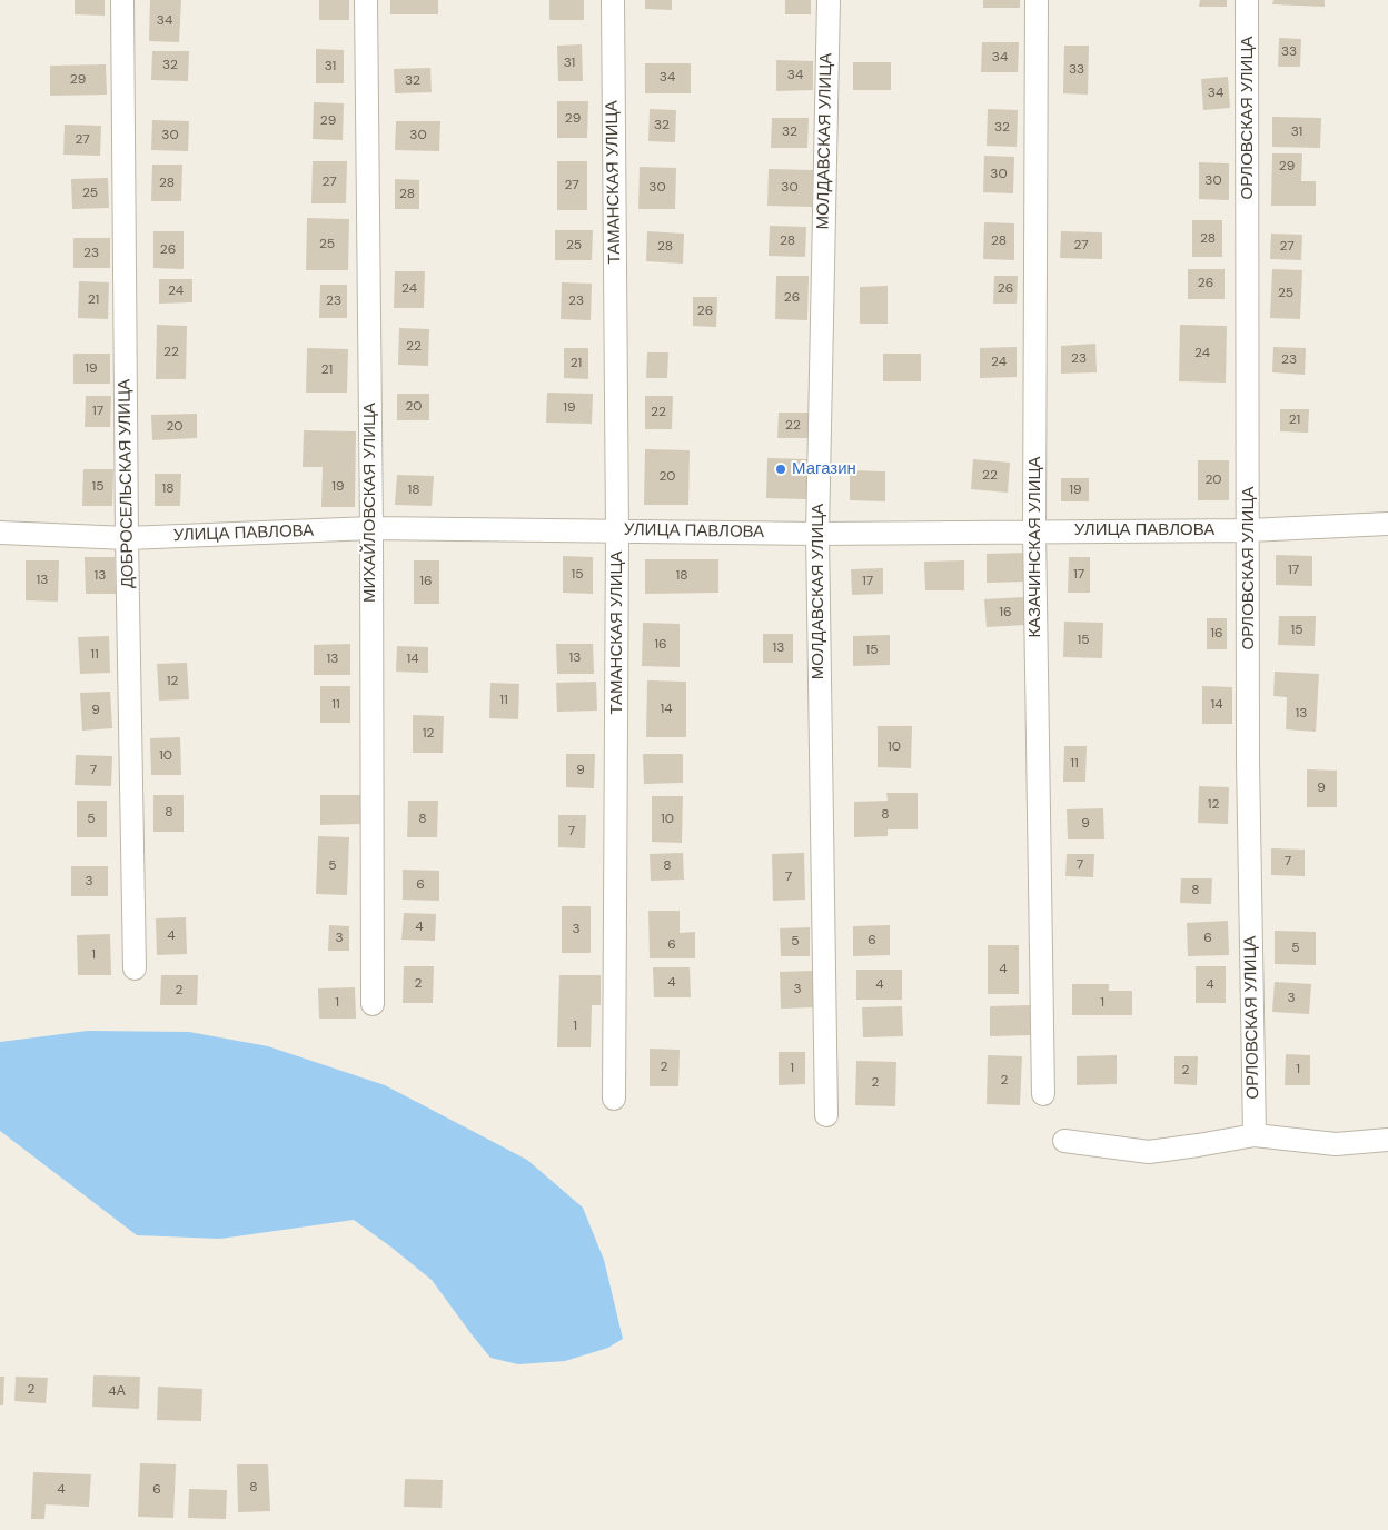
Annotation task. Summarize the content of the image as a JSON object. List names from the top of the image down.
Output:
{
  "streets": {
    "street": [
      "ОРЛОВСКАЯ УЛИЦА",
      "МОЛДАВСКАЯ УЛИЦА",
      "ТАМАНСКАЯ УЛИЦА",
      "ДОБРОСЕЛЬСКАЯ УЛИЦА",
      "МИХАЙЛОВСКАЯ УЛИЦА",
      "УЛИЦА ПАВЛОВА",
      "КАЗАЧИНСКАЯ УЛИЦА"
    ]
  },
  "crossings": [
    ["ОРЛОВСКАЯ УЛИЦА", "УЛИЦА ПАВЛОВА"],
    ["МОЛДАВСКАЯ УЛИЦА", "УЛИЦА ПАВЛОВА"],
    ["ТАМАНСКАЯ УЛИЦА", "УЛИЦА ПАВЛОВА"],
    ["ДОБРОСЕЛЬСКАЯ УЛИЦА", "УЛИЦА ПАВЛОВА"],
    ["МИХАЙЛОВСКАЯ УЛИЦА", "УЛИЦА ПАВЛОВА"],
    ["УЛИЦА ПАВЛОВА", "КАЗАЧИНСКАЯ УЛИЦА"]
  ],
  "places": ["Магазин"],
  "house_numbers": [
    "34",
    "33",
    "34",
    "31",
    "32",
    "31",
    "33",
    "34",
    "34",
    "29",
    "32",
    "34",
    "29",
    "29",
    "32",
    "32",
    "32",
    "31",
    "30",
    "30",
    "27",
    "29",
    "30",
    "30",
    "27",
    "28",
    "27",
    "30",
    "30",
    "25",
    "28",
    "28",
    "28",
    "28",
    "25",
    "25",
    "27",
    "28",
    "27",
    "26",
    "23",
    "26",
    "24",
    "26",
    "24",
    "25",
    "26",
    "21",
    "23",
    "23",
    "26",
    "22",
    "22",
    "24",
    "23",
    "23",
    "24",
    "21",
    "19",
    "21",
    "20",
    "19",
    "17",
    "22",
    "21",
    "22",
    "20",
    "22",
    "20",
    "20",
    "15",
    "19",
    "18",
    "18",
    "19",
    "17",
    "15",
    "17",
    "13",
    "18",
    "13",
    "16",
    "17",
    "16",
    "15",
    "16",
    "15",
    "16",
    "13",
    "15",
    "11",
    "13",
    "13",
    "14",
    "12",
    "11",
    "11",
    "14",
    "14",
    "9",
    "13",
    "12",
    "10",
    "10",
    "11",
    "7",
    "9",
    "9",
    "12",
    "8",
    "8",
    "5",
    "8",
    "10",
    "9",
    "7",
    "7",
    "7",
    "5",
    "8",
    "7",
    "3",
    "6",
    "8",
    "4",
    "3",
    "4",
    "3",
    "6",
    "6",
    "5",
    "6",
    "5",
    "1",
    "4",
    "4",
    "2",
    "4",
    "4",
    "3",
    "2",
    "3",
    "1",
    "1",
    "1",
    "2",
    "1",
    "1",
    "2",
    "2",
    "2",
    "2",
    "4А",
    "8",
    "4",
    "6"
  ]
}
